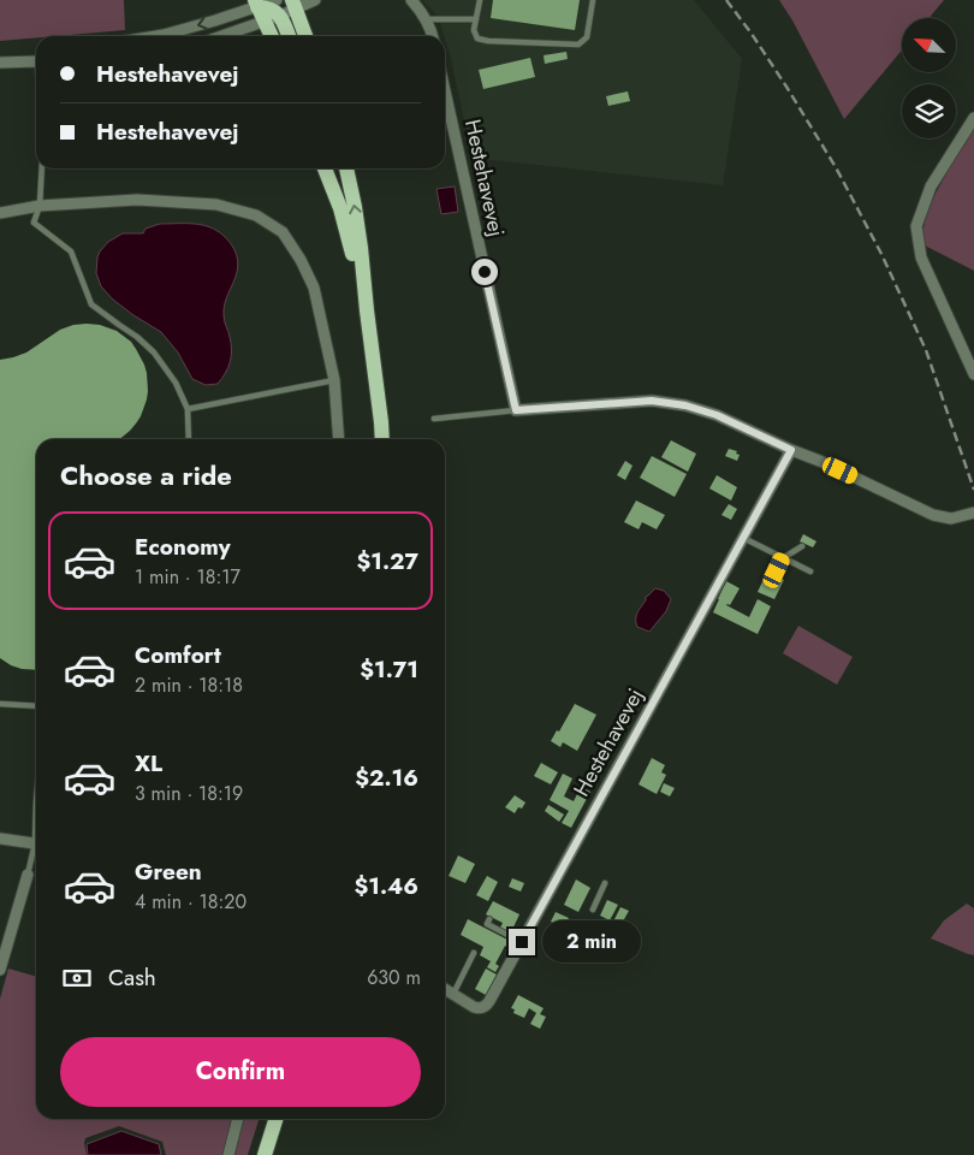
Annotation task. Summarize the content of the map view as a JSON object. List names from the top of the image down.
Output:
{
  "streets": {
    "street": ["Hestehavevej"]
  },
  "north": "top left",
  "page": {
    "banner": ["Hestehavevej", "Hestehavevej"],
    "heading": "Choose a ride",
    "list": [
      {
        "name": "Economy",
        "note": "1 min · 18:17",
        "value": "$1.27"
      },
      {
        "name": "Comfort",
        "note": "2 min · 18:18",
        "value": "$1.71"
      },
      {
        "name": "XL",
        "note": "3 min · 18:19",
        "value": "$2.16"
      },
      {
        "name": "Green",
        "note": "4 min · 18:20",
        "value": "$1.46"
      }
    ],
    "bubble": "2 min",
    "pay": ["Cash", "630 m"],
    "buttons": "Confirm"
  }
}
